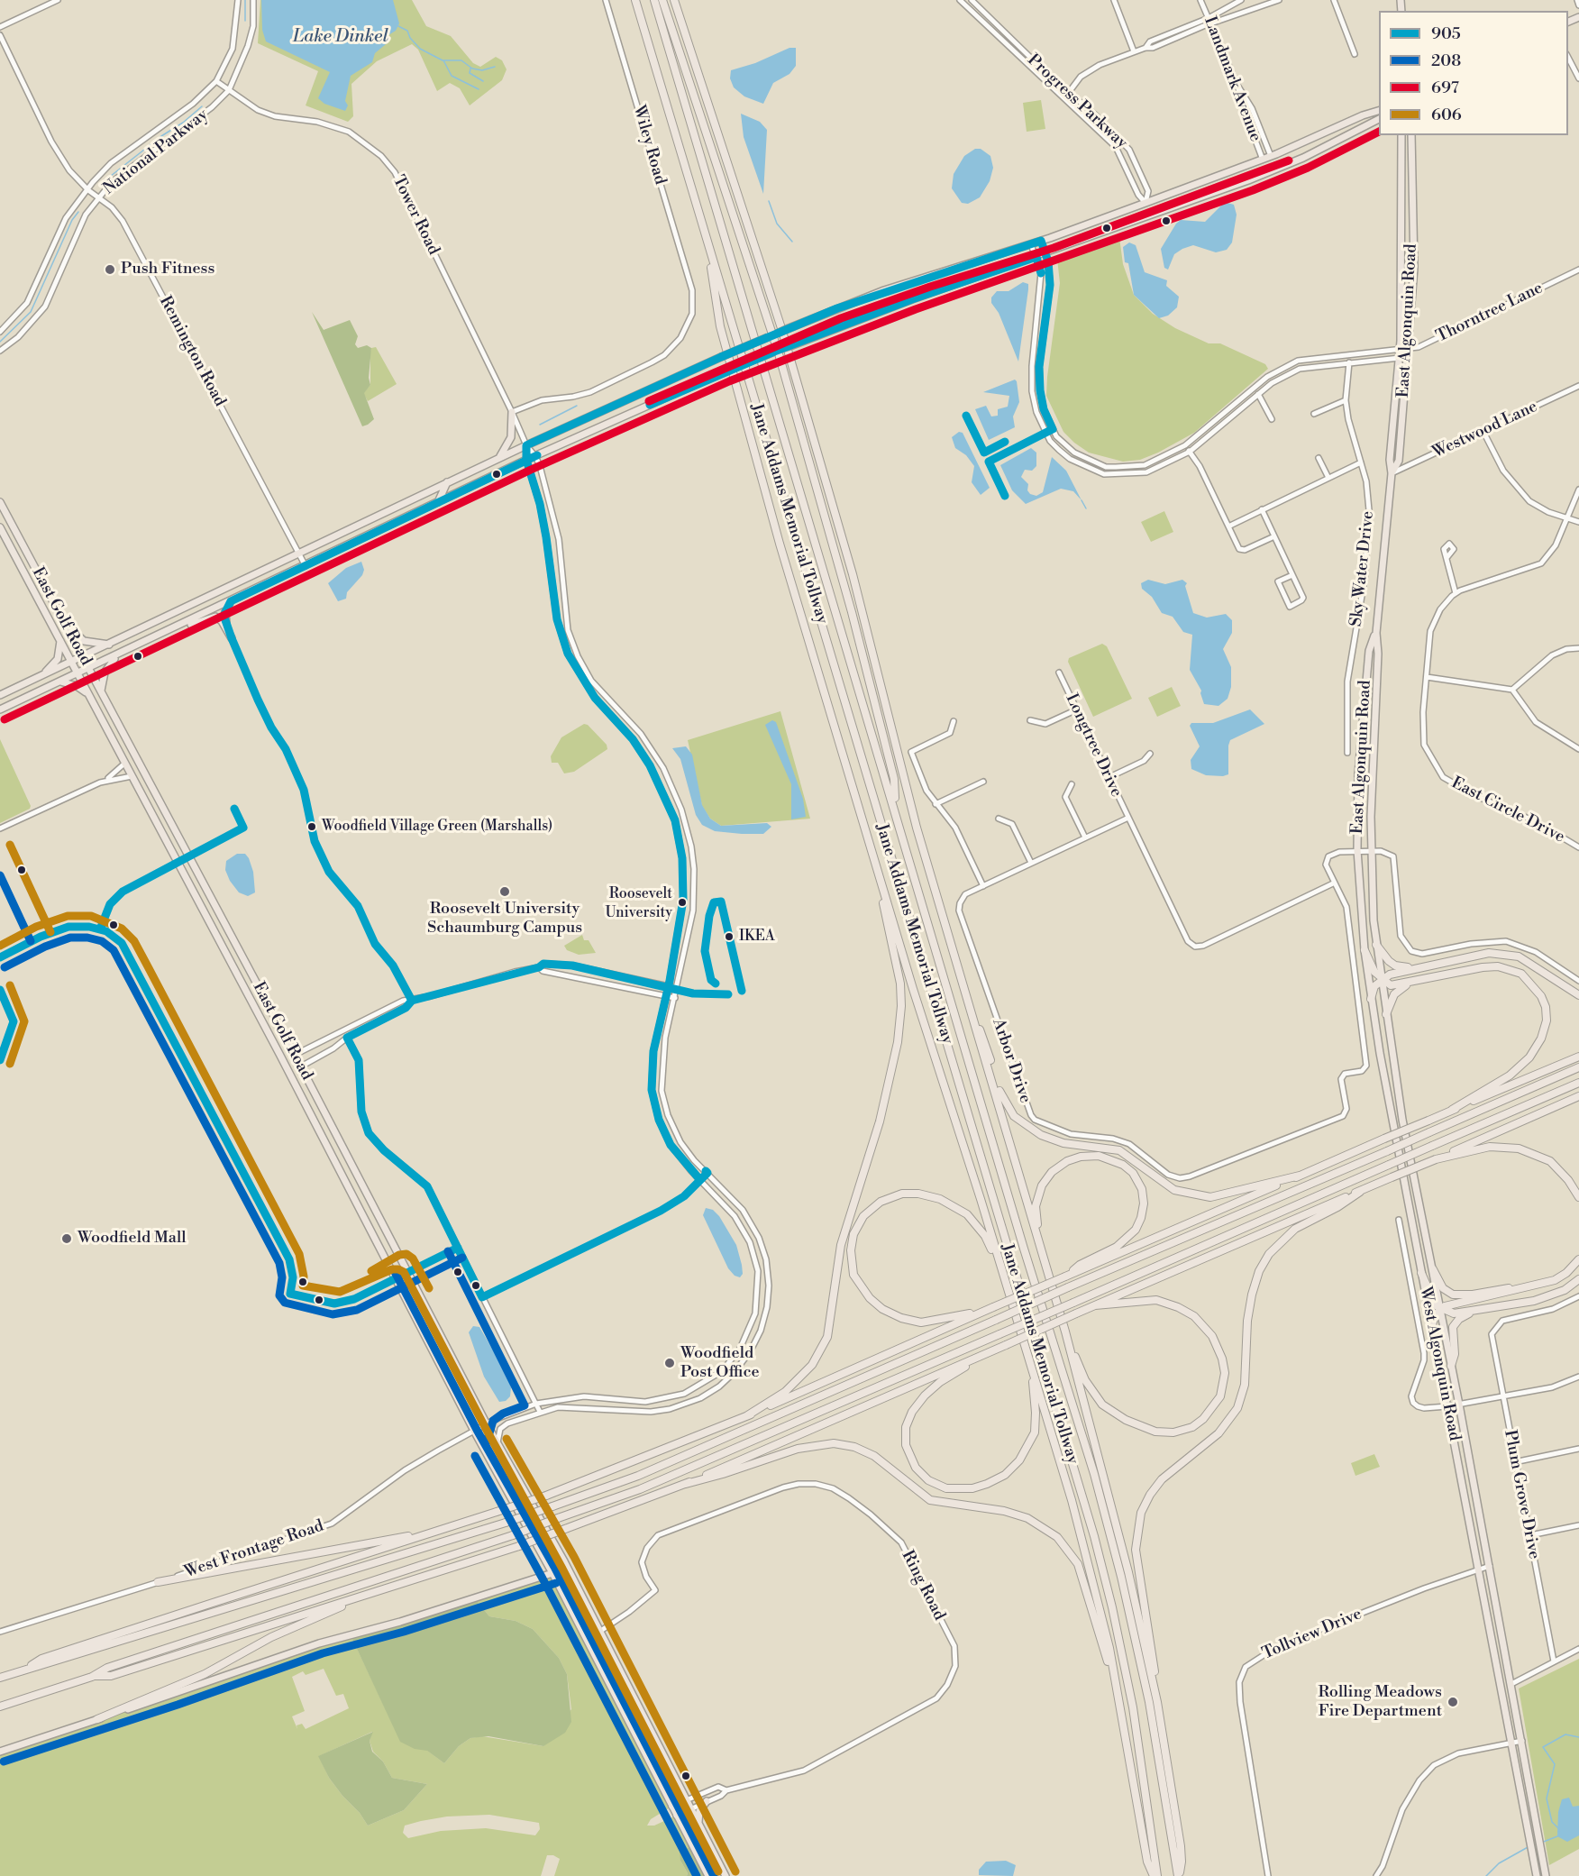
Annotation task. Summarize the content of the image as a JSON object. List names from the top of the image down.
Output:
{
  "streets": {
    "highway": ["Jane Addams Memorial Tollway"],
    "main road": ["East Algonquin Road", "East Golf Road", "West Algonquin Road"],
    "street": [
      "Landmark Avenue",
      "Progress Parkway",
      "Wiley Road",
      "National Parkway",
      "Tower Road",
      "Thorntree Lane",
      "Remington Road",
      "Westwood Lane",
      "Sky Water Drive",
      "Longtree Drive",
      "East Circle Drive",
      "Arbor Drive",
      "Plum Grove Drive",
      "West Frontage Road",
      "Ring Road",
      "Tollview Drive"
    ]
  },
  "crossings": [
    ["Wiley Road", "Tower Road"],
    ["National Parkway", "Tower Road"],
    ["National Parkway", "Remington Road"],
    ["Tower Road", "West Frontage Road"],
    ["Thorntree Lane", "East Algonquin Road"],
    ["East Algonquin Road", "Westwood Lane"],
    ["East Algonquin Road", "Arbor Drive"],
    ["East Algonquin Road", "West Algonquin Road"],
    ["East Golf Road", "West Frontage Road"],
    ["East Golf Road", "Ring Road"],
    ["Longtree Drive", "Arbor Drive"],
    ["Arbor Drive", "West Algonquin Road"],
    ["West Algonquin Road", "Tollview Drive"]
  ],
  "water": ["Lake Dinkel"],
  "places": [
    "Push Fitness",
    "Woodfield Village Green (Marshalls)",
    "Roosevelt University Schaumburg Campus",
    "Roosevelt University",
    "IKEA",
    "Woodfield Mall",
    "Woodfield Post Office",
    "Rolling Meadows Fire Department"
  ],
  "lines": [
    "transit line 697",
    "transit line 905",
    "transit line 606",
    "transit line 208"
  ],
  "legend": [
    "905",
    "208",
    "697",
    "606"
  ]
}
